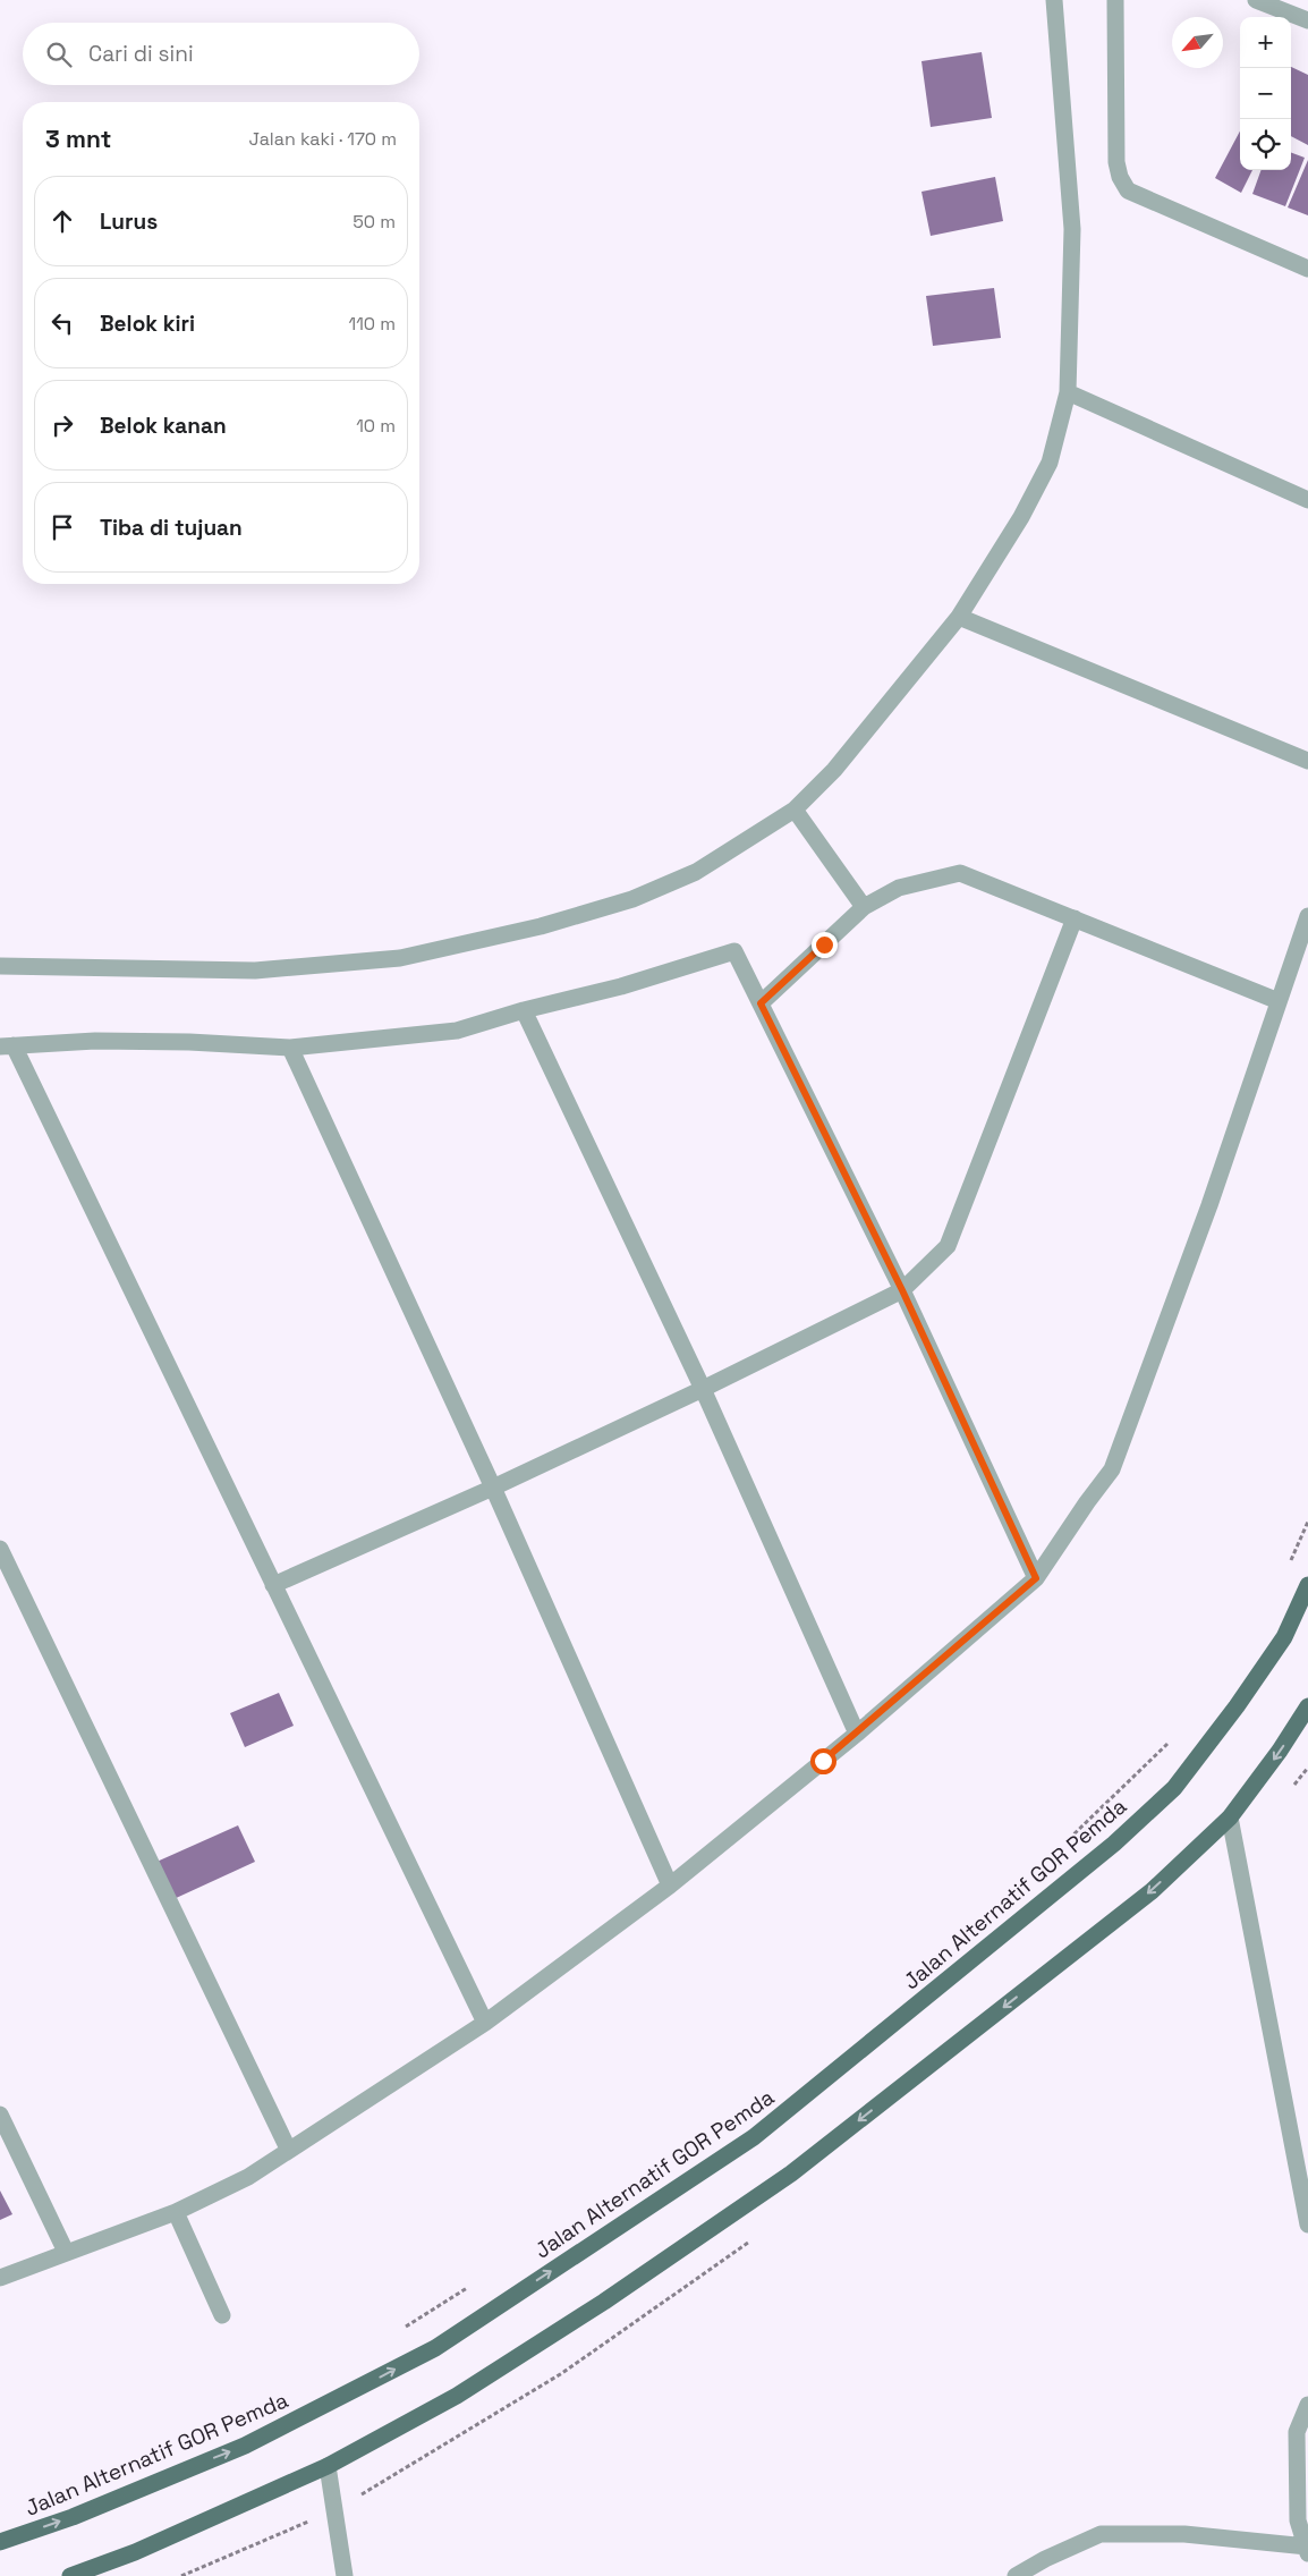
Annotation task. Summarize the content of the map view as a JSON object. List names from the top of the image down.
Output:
{
  "streets": {
    "main road": ["Jalan Alternatif GOR Pemda"]
  },
  "north": "bottom left",
  "page": {
    "map_buttons": ["+", "−"],
    "search": "Cari di sini",
    "heading": ["3 mnt", "Jalan kaki · 170 m"],
    "list": [
      ["Lurus", "50 m"],
      ["Belok kiri", "110 m"],
      ["Belok kanan", "10 m"],
      "Tiba di tujuan"
    ]
  }
}
